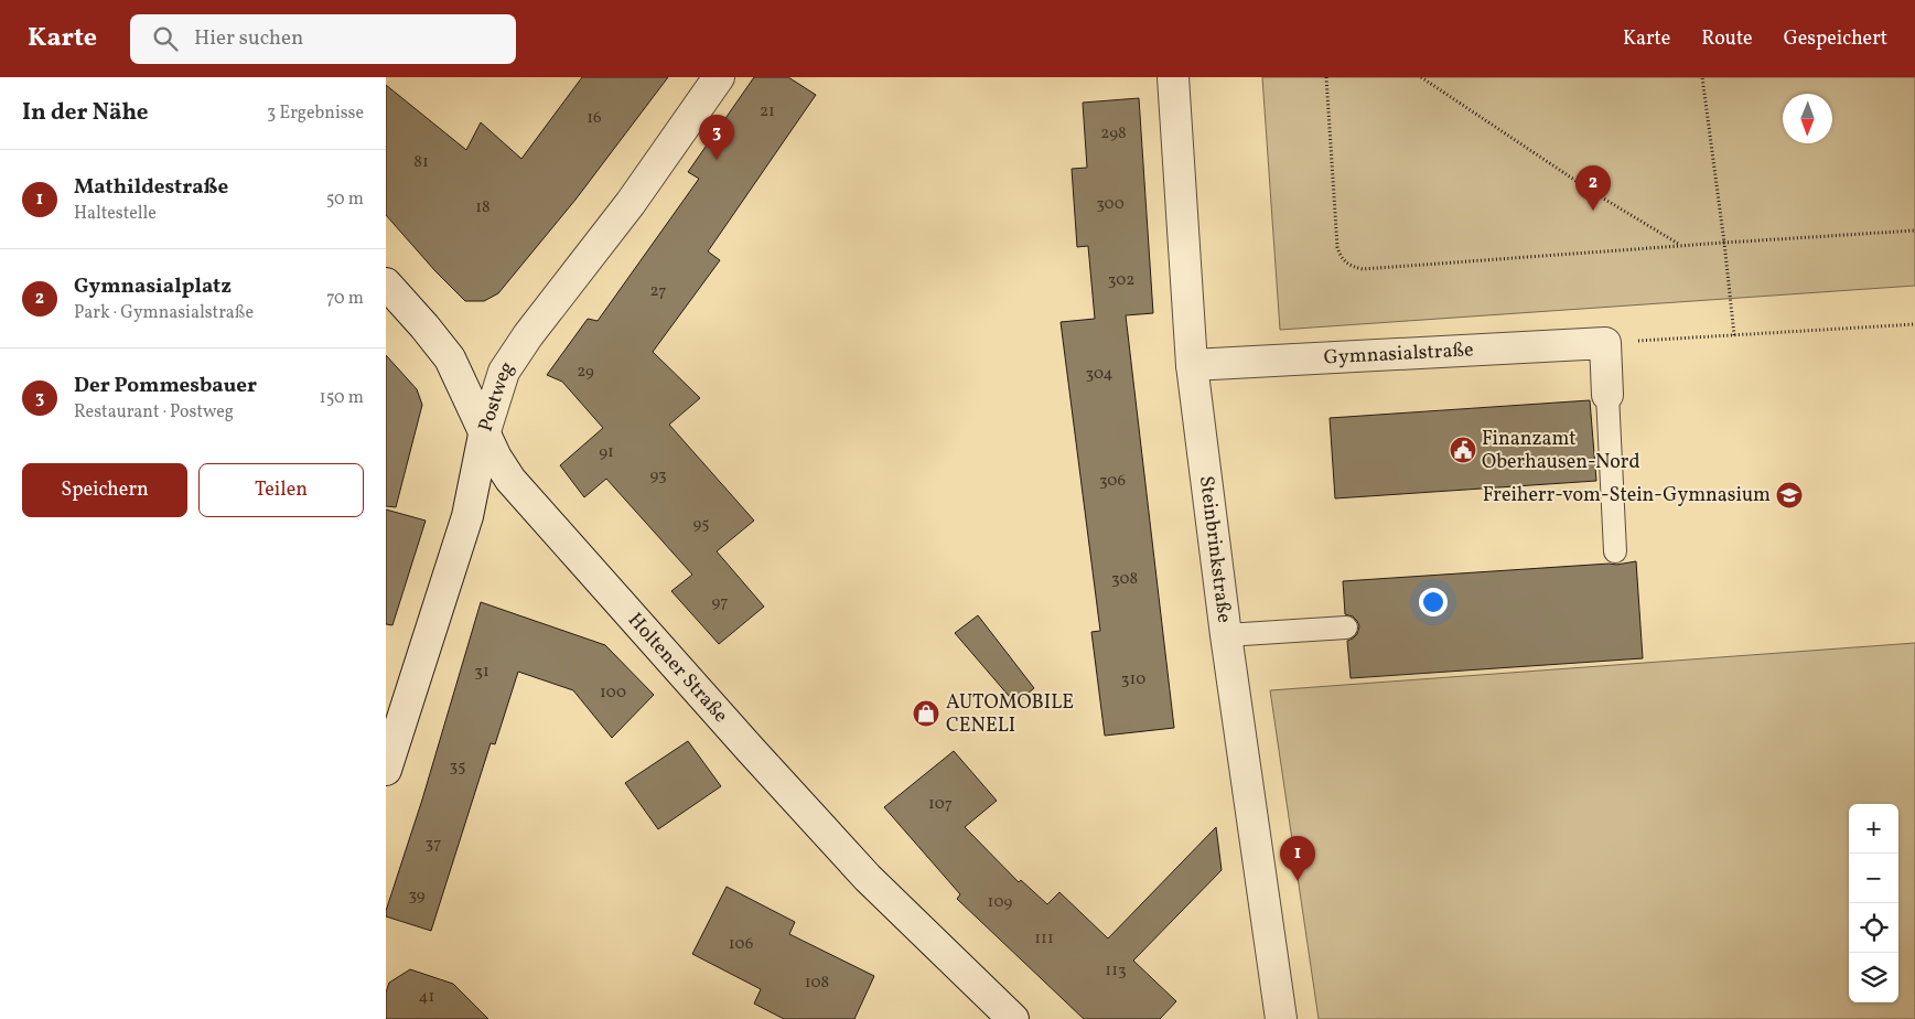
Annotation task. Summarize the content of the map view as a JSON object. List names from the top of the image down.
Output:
{
  "streets": {
    "street": [
      "Gymnasialstraße",
      "Postweg",
      "Steinbrinkstraße",
      "Holtener Straße"
    ]
  },
  "crossings": [
    ["Gymnasialstraße", "Steinbrinkstraße"],
    ["Postweg", "Holtener Straße"]
  ],
  "places": {
    "public building": ["Finanzamt Oberhausen-Nord"],
    "school or university": ["Freiherr-vom-Stein-Gymnasium"],
    "shop": ["AUTOMOBILE CENELI"]
  },
  "house_numbers": [
    "21",
    "16",
    "298",
    "81",
    "300",
    "18",
    "302",
    "27",
    "29",
    "304",
    "91",
    "93",
    "306",
    "95",
    "308",
    "97",
    "31",
    "310",
    "100",
    "35",
    "107",
    "37",
    "39",
    "109",
    "111",
    "106",
    "113",
    "108",
    "41"
  ],
  "north": "bottom",
  "page": {
    "header": "Karte",
    "search": "Hier suchen",
    "nav": ["Karte", "Route", "Gespeichert"],
    "heading": ["In der Nähe", "3 Ergebnisse"],
    "pins": ["3", "2", "1"],
    "list": [
      {
        "mark": "1",
        "name": "Mathildestraße",
        "note": "Haltestelle",
        "value": "50 m"
      },
      {
        "mark": "2",
        "name": "Gymnasialplatz",
        "note": "Park · Gymnasialstraße",
        "value": "70 m"
      },
      {
        "mark": "3",
        "name": "Der Pommesbauer",
        "note": "Restaurant · Postweg",
        "value": "150 m"
      }
    ],
    "buttons": ["Speichern", "Teilen"],
    "map_buttons": ["+", "−"]
  }
}
